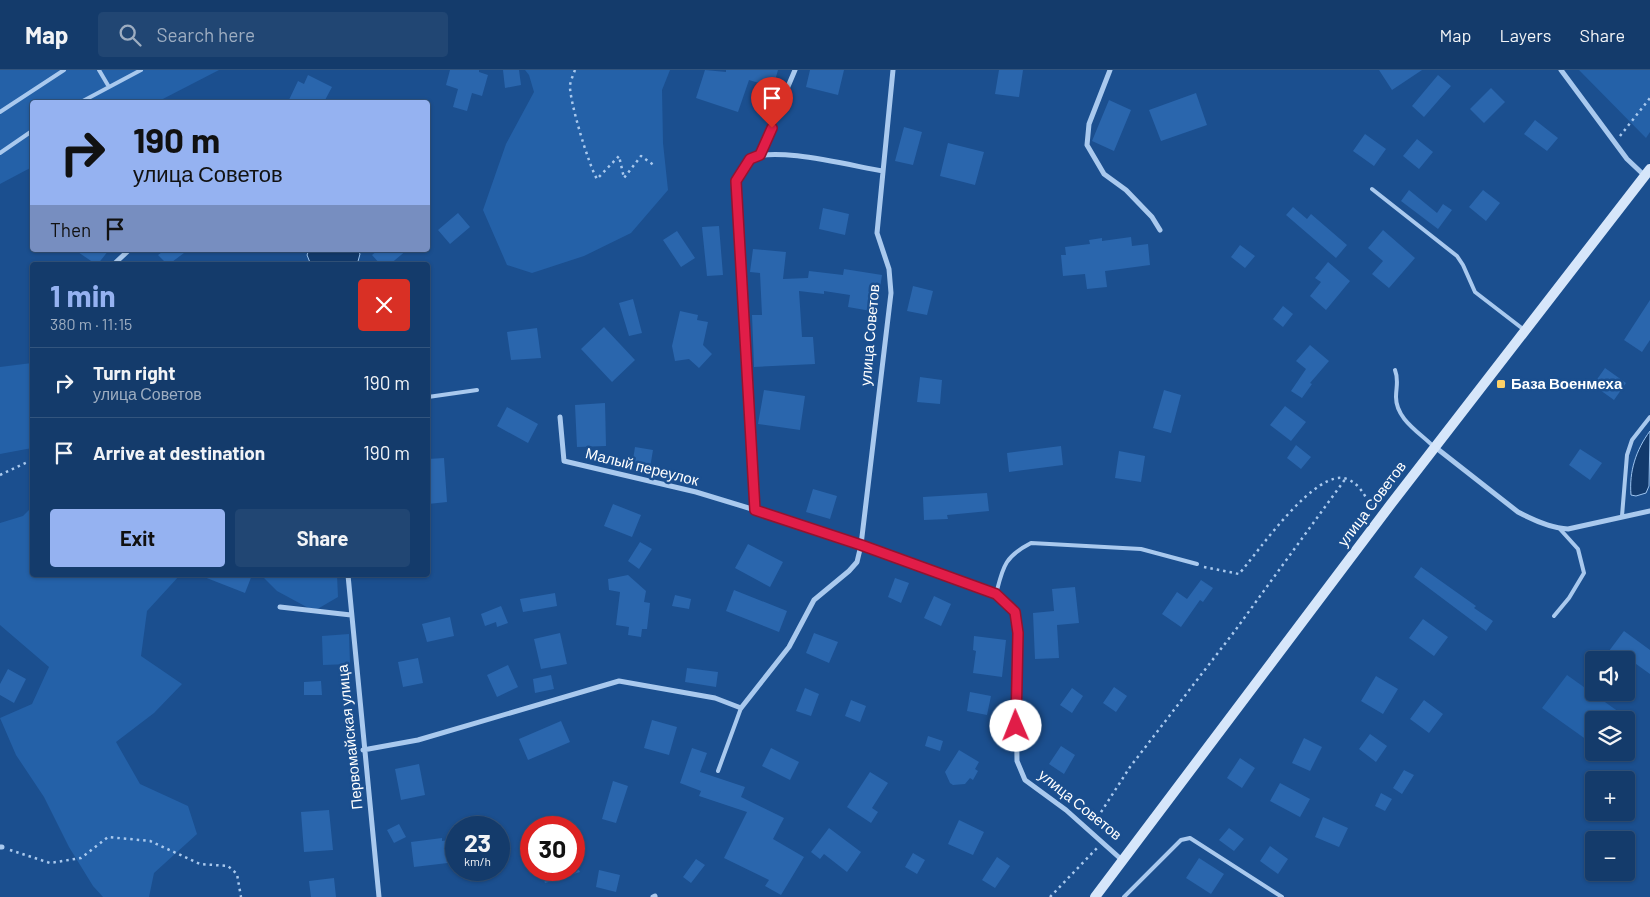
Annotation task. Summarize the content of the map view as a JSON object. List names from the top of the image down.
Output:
{
  "streets": {
    "main road": ["улица Советов"],
    "street": ["Малый переулок", "Первомайская улица"]
  },
  "crossings": [
    ["улица Советов", "Малый переулок"]
  ],
  "places": {
    "transit": ["База Военмеха"]
  },
  "page": {
    "header": "Map",
    "search": "Search here",
    "nav": ["Map", "Layers", "Share"],
    "turn": ["190 m", "улица Советов"],
    "then": "Then",
    "heading": ["1 min", "380 m · 11:15"],
    "list": [
      {
        "name": "Turn right",
        "note": "улица Советов",
        "value": "190 m"
      },
      {
        "name": "Arrive at destination",
        "value": "190 m"
      }
    ],
    "buttons": ["Exit", "Share"],
    "map_buttons": ["+", "−"],
    "speed": "23 km/h",
    "limit": "30"
  }
}
